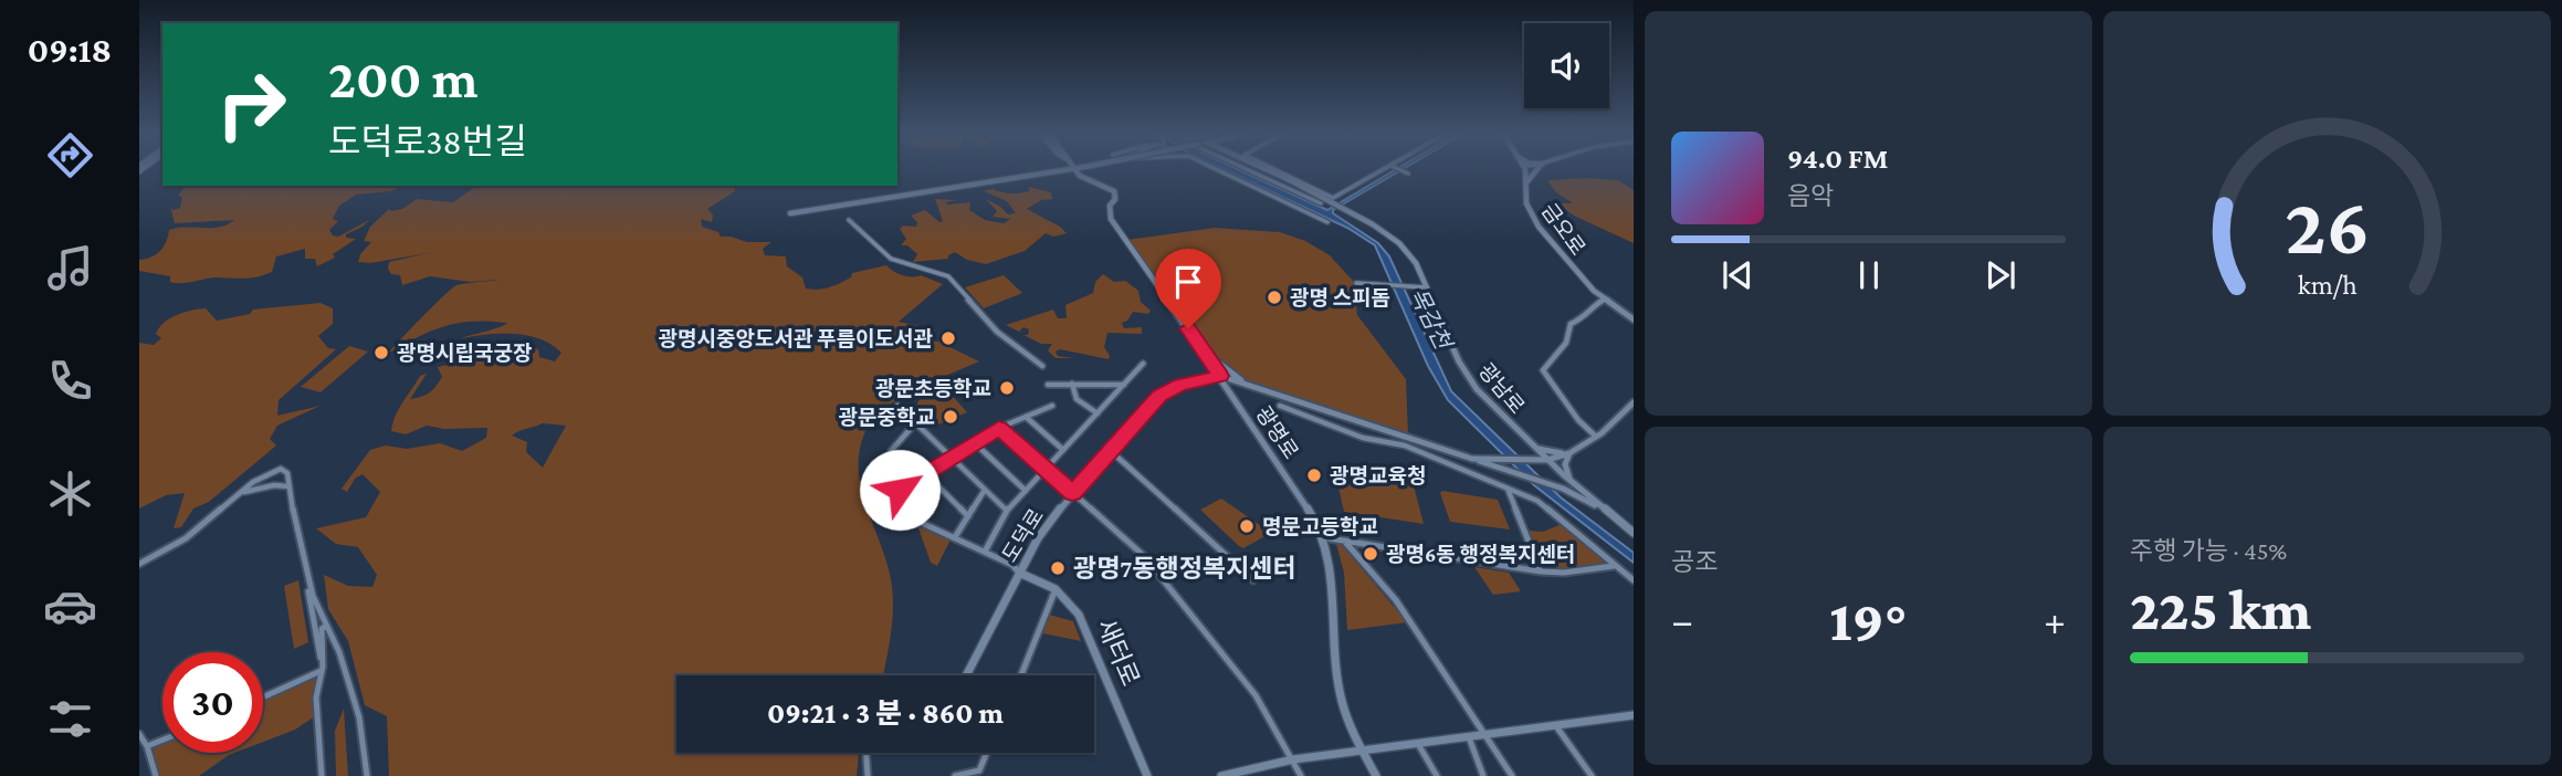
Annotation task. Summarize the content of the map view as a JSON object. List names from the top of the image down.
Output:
{
  "streets": {
    "main road": ["광명로"],
    "street": [
      "금오로",
      "광남로",
      "도덕로",
      "새터로"
    ]
  },
  "crossings": [
    ["광명로", "도덕로"],
    ["도덕로", "새터로"]
  ],
  "water": ["목감천"],
  "places": [
    "광명 스피돔",
    "광명시중앙도서관 푸름이도서관",
    "광명시립국궁장",
    "광문초등학교",
    "광문중학교",
    "광명교육청",
    "명문고등학교",
    "광명6동 행정복지센터",
    "광명7동행정복지센터"
  ],
  "page": {
    "tabs": "09:18",
    "turn": ["200 m", "도덕로38번길"],
    "song": ["94.0 FM", "음악"],
    "tile": [
      "공조",
      ["주행 가능 · 45%", "225 km"]
    ],
    "heat": ["−", "19°", "+"],
    "limit": "30",
    "trip": "09:21 · 3 분 · 860 m",
    "gauge": ["26", "km/h"]
  }
}
